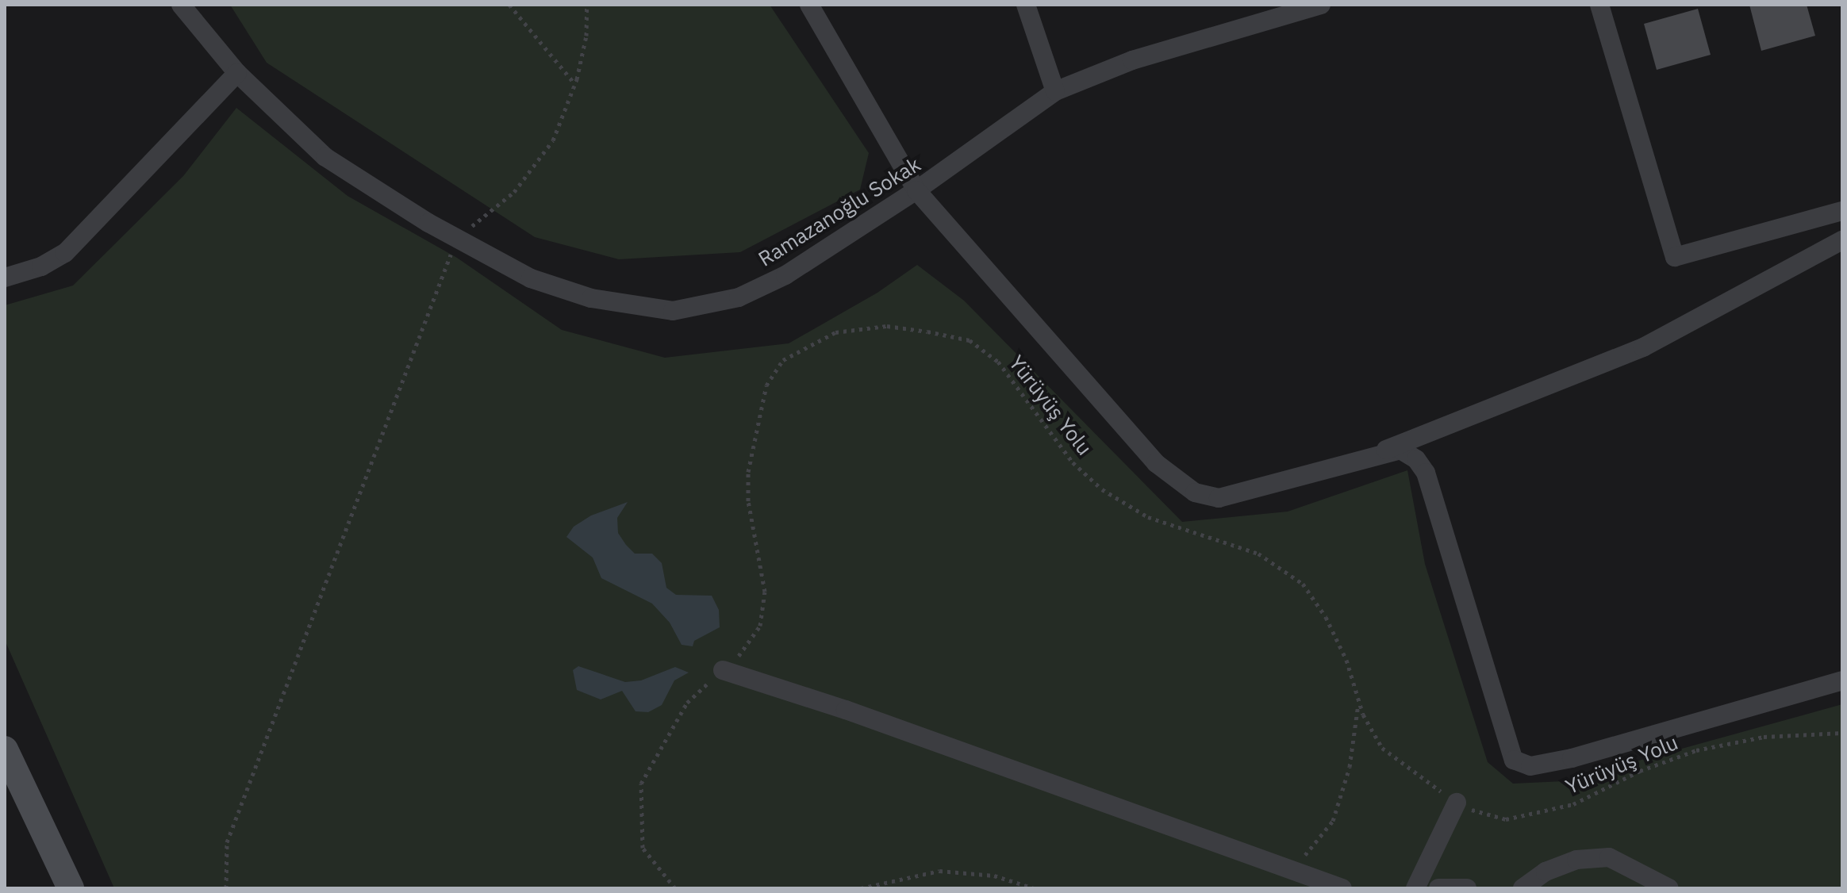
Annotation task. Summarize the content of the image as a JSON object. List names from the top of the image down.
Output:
{
  "streets": {
    "street": ["Ramazanoğlu Sokak"],
    "path": ["Yürüyüş Yolu"]
  }
}
